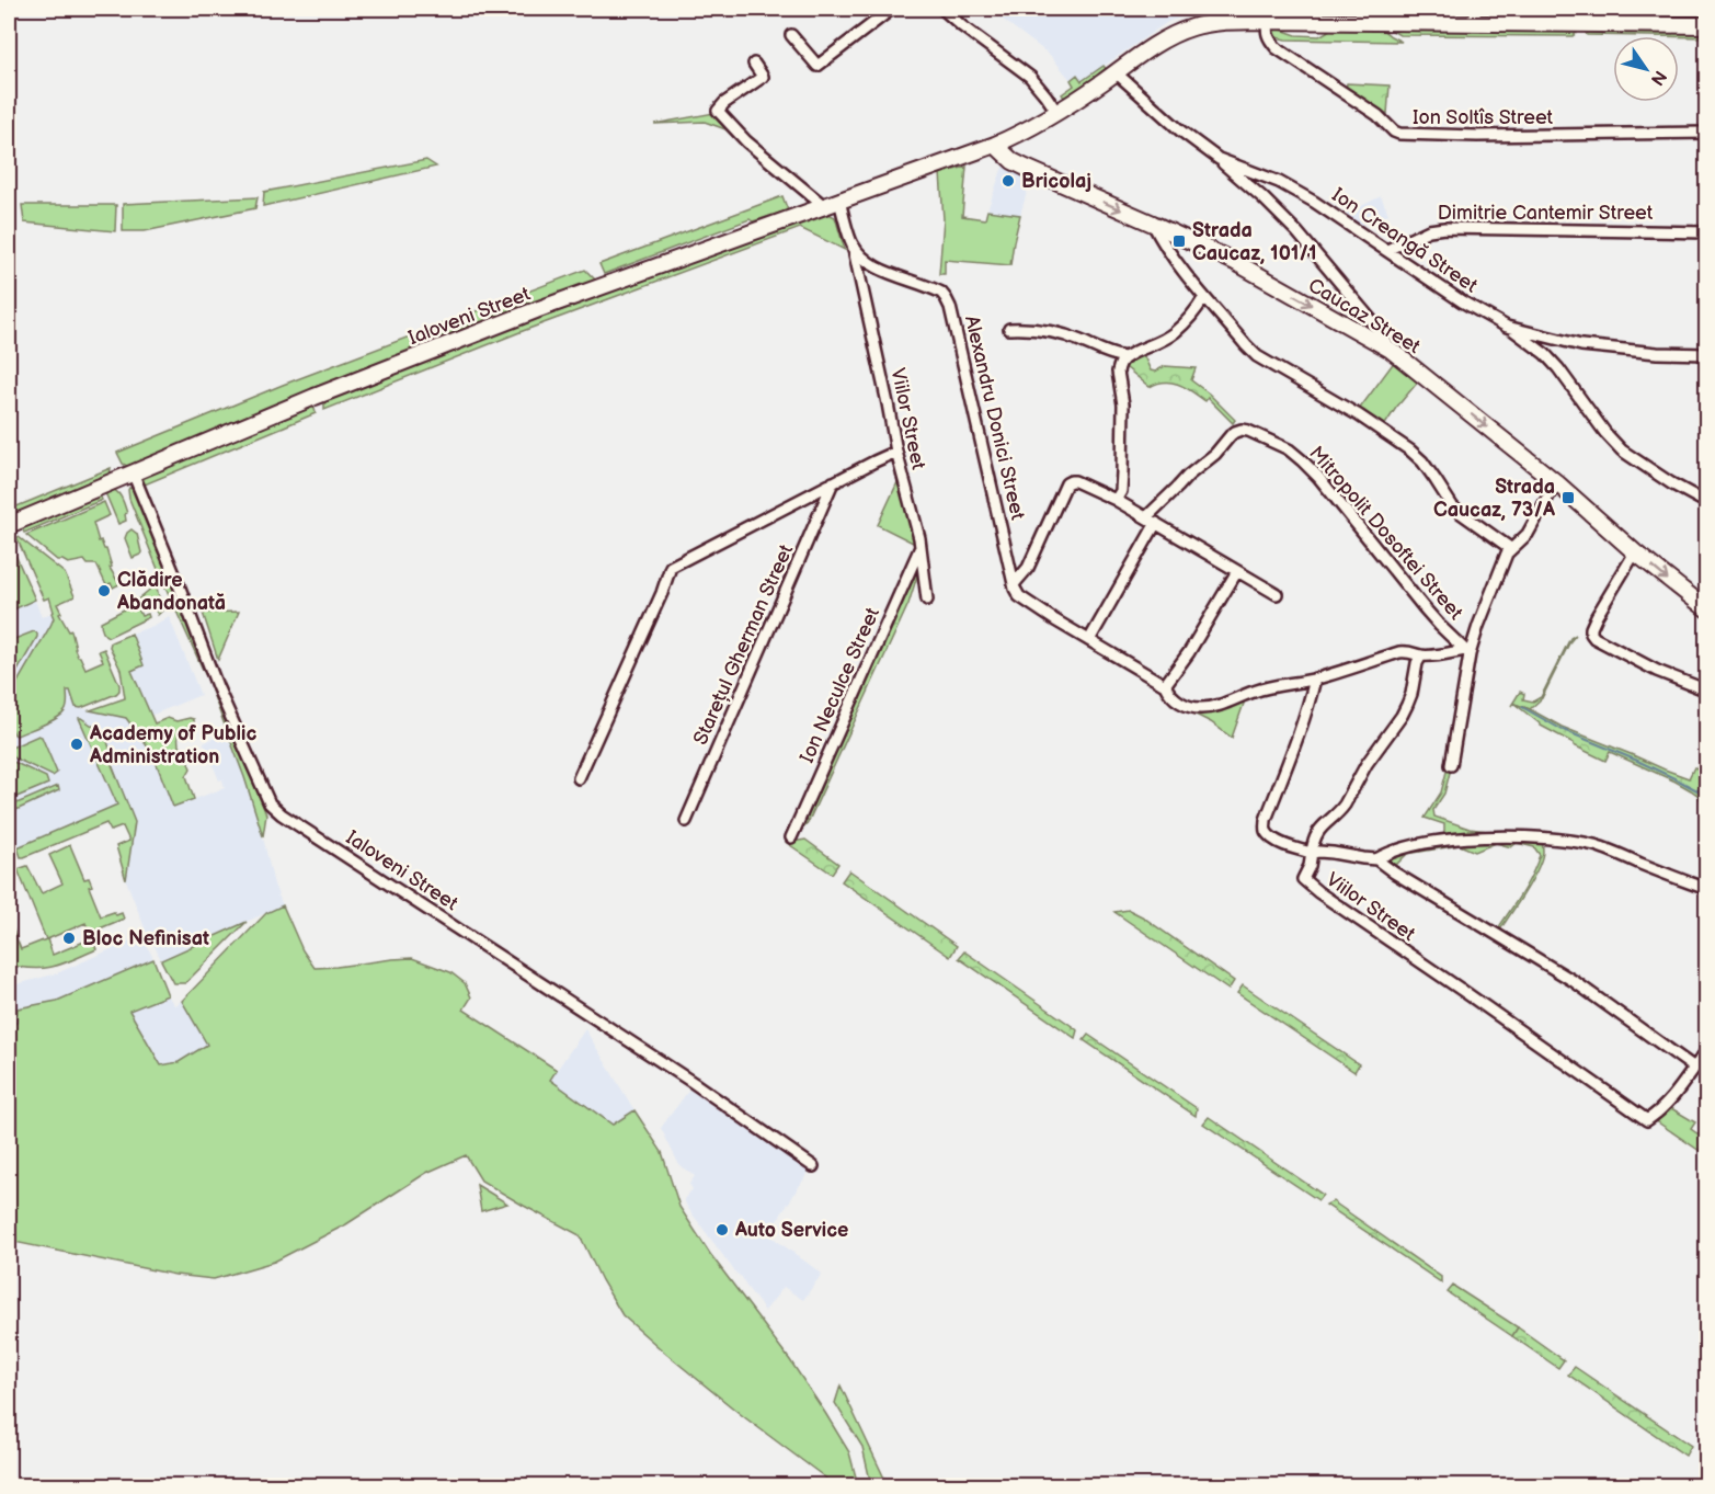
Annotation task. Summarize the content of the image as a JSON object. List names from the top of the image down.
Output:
{
  "streets": {
    "street": [
      "Ion Soltîs Street",
      "Dimitrie Cantemir Street",
      "Ion Creangă Street",
      "Ialoveni Street",
      "Caucaz Street",
      "Alexandru Donici Street",
      "Viilor Street",
      "Mitropolit Dosoftei Street",
      "Starețul Gherman Street",
      "Ion Neculce Street"
    ]
  },
  "crossings": [
    ["Dimitrie Cantemir Street", "Ion Creangă Street"],
    ["Caucaz Street", "Mitropolit Dosoftei Street"],
    ["Alexandru Donici Street", "Viilor Street"],
    ["Alexandru Donici Street", "Mitropolit Dosoftei Street"],
    ["Viilor Street", "Ion Neculce Street"]
  ],
  "places": {
    "other": [
      "Bricolaj",
      "Clădire Abandonată",
      "Academy of Public Administration",
      "Bloc Nefinisat",
      "Auto Service"
    ],
    "transit": ["Strada Caucaz, 101/1", "Strada Caucaz, 73/A"]
  },
  "north": "bottom right"
}
